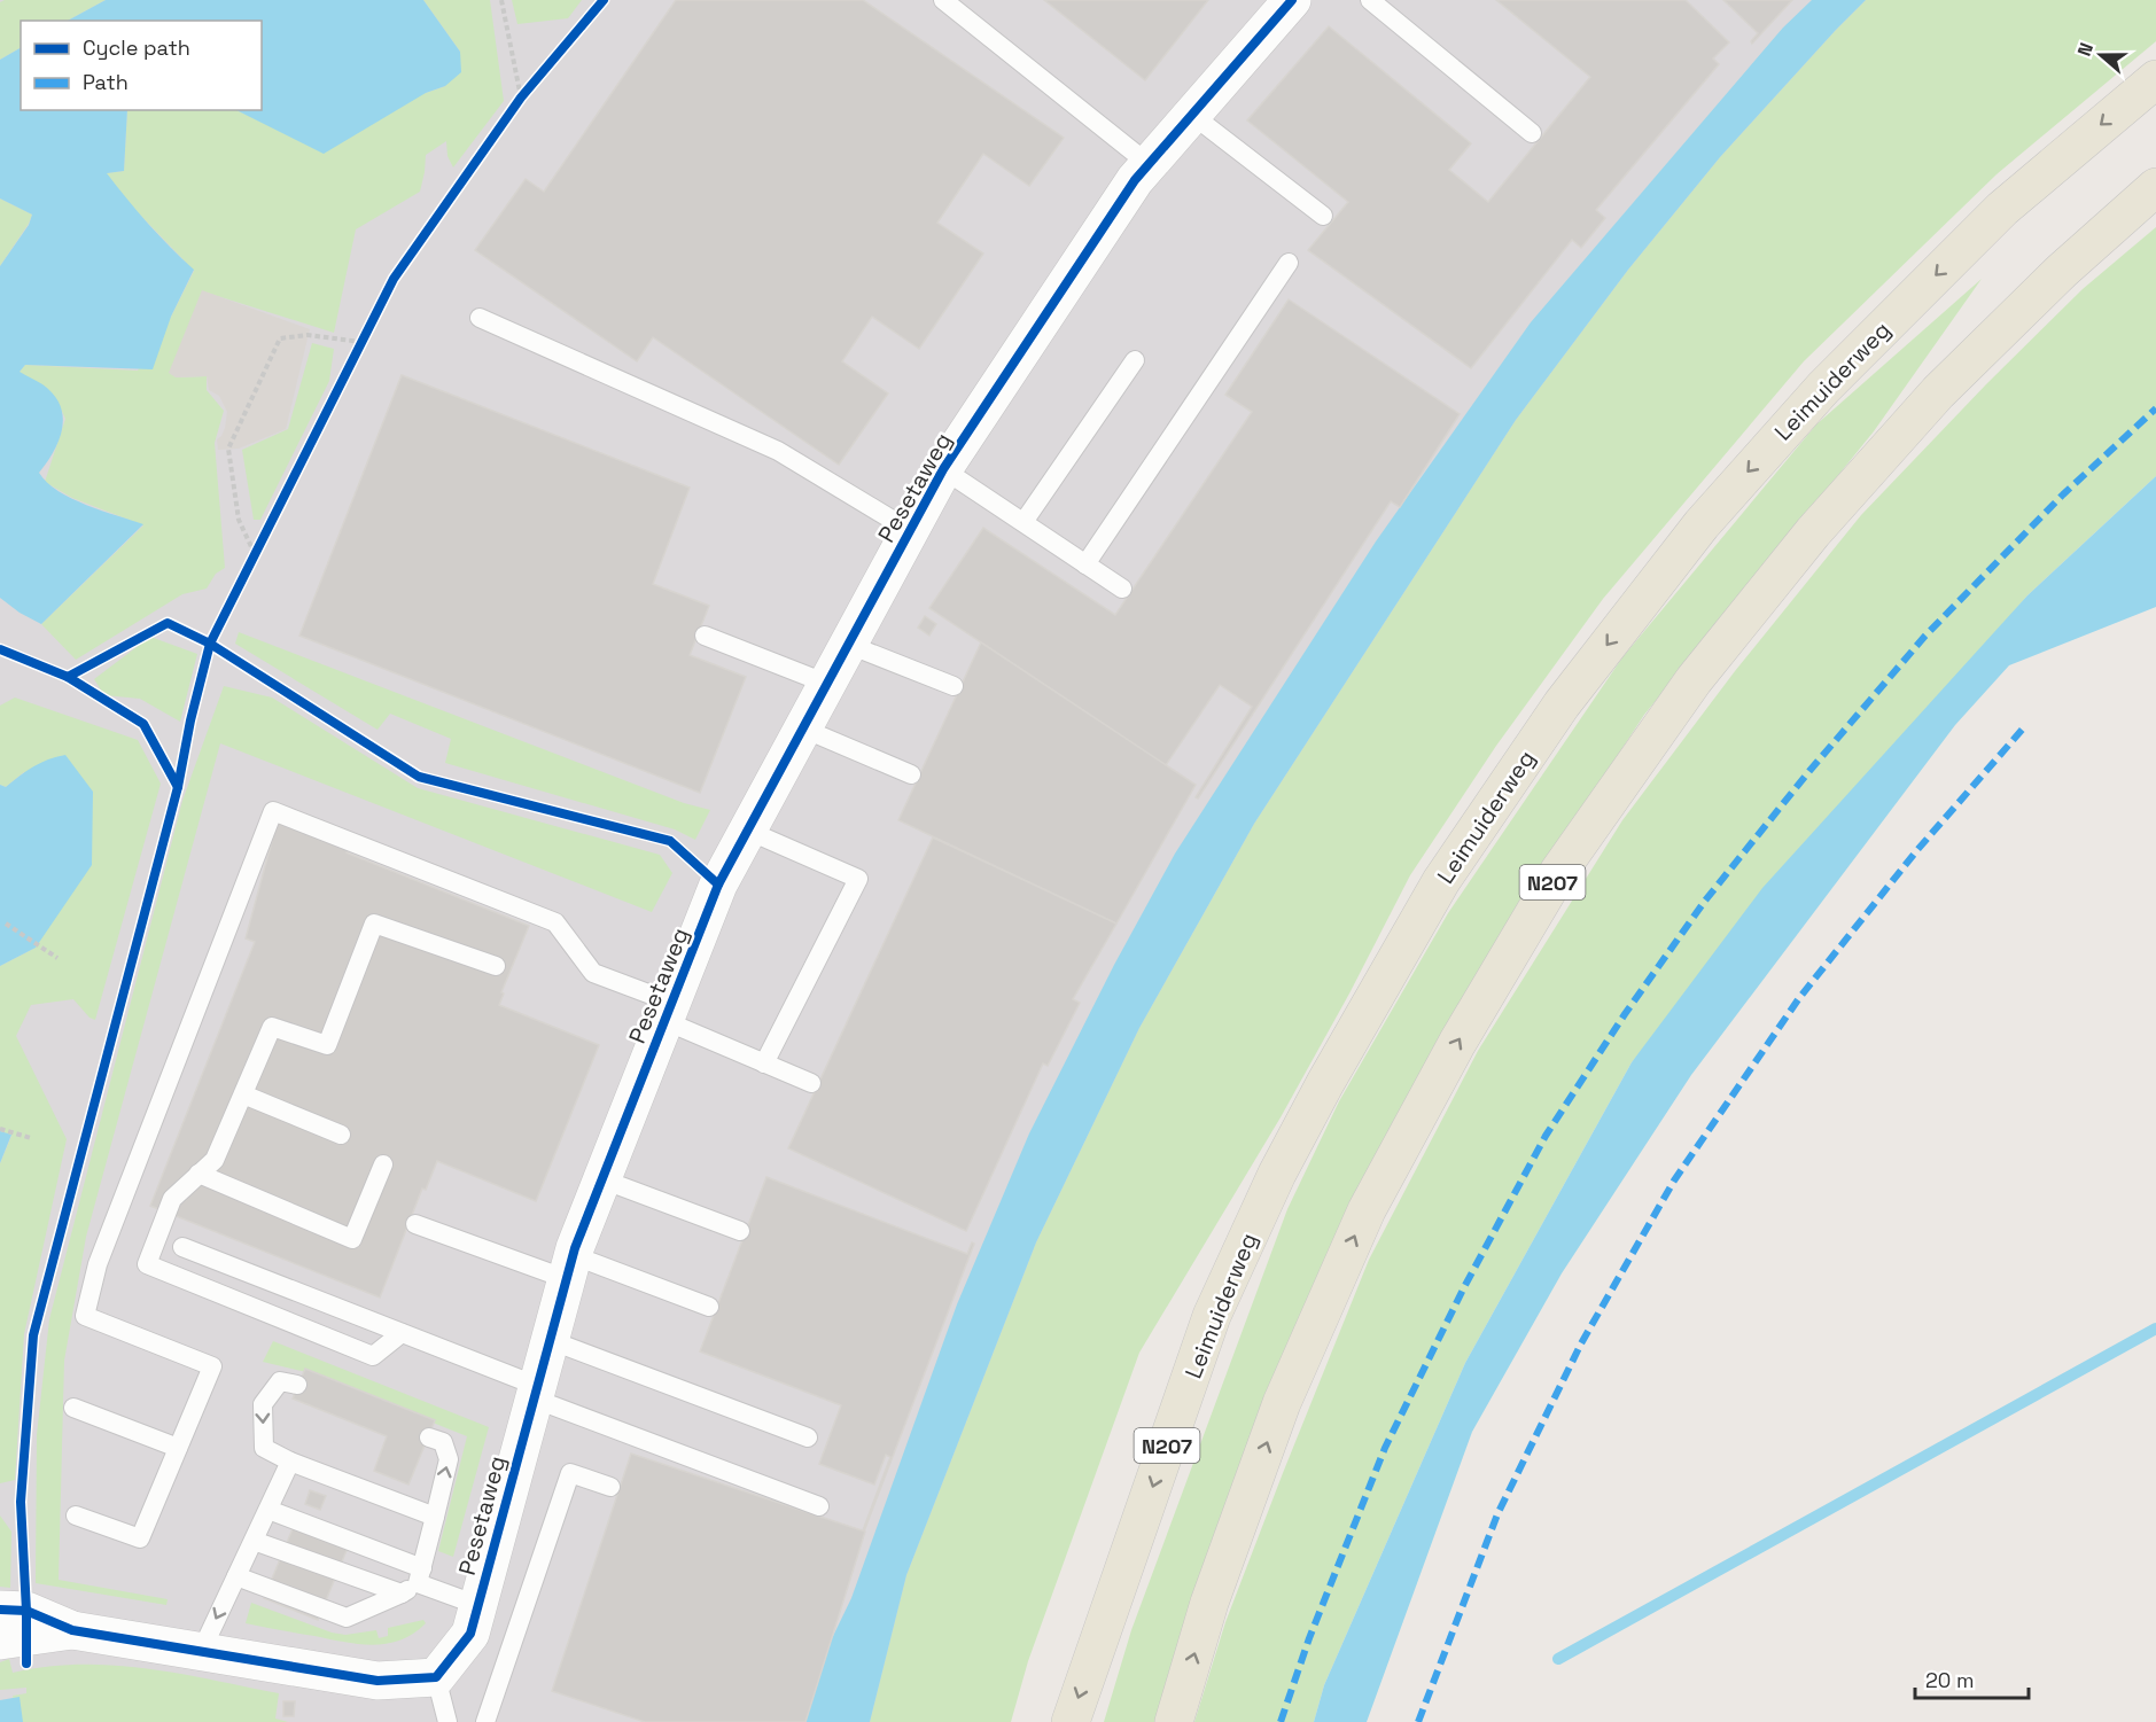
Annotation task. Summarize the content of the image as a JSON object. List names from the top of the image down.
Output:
{
  "streets": {
    "main road": ["Leimuiderweg", "N207"],
    "street": ["Pesetaweg"]
  },
  "legend": ["Cycle path", "Path"],
  "scale_bar": "20 m",
  "north": "left"
}
